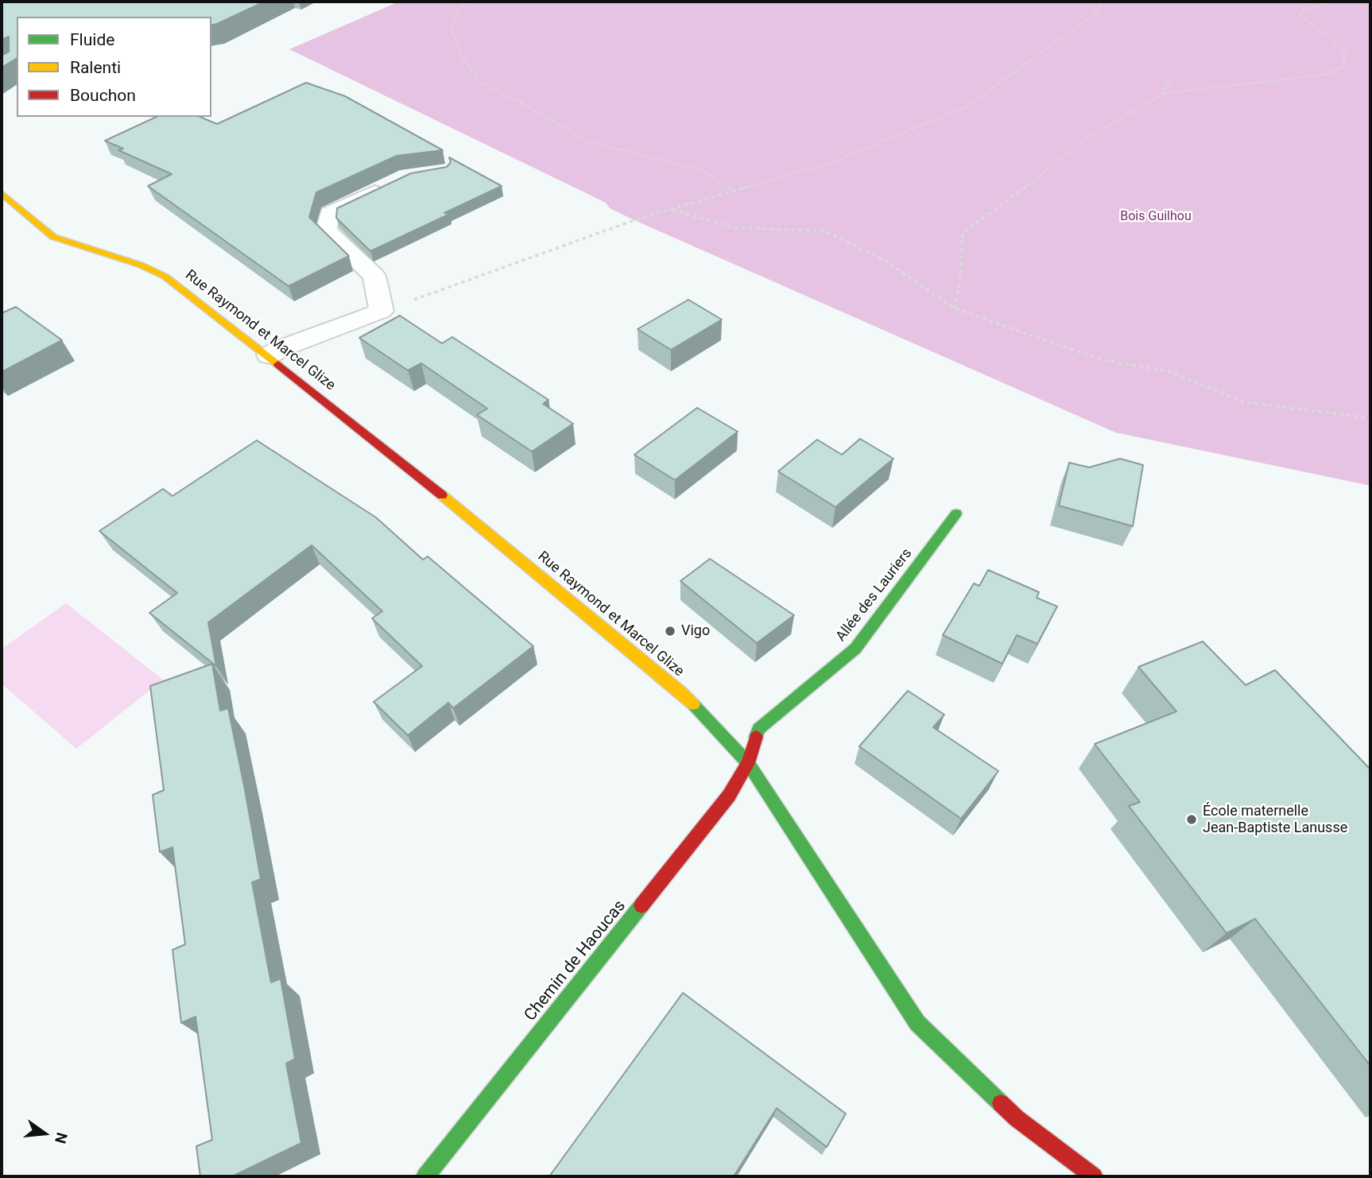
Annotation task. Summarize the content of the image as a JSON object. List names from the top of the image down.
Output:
{
  "streets": {
    "street": ["Rue Raymond et Marcel Glize", "Allée des Lauriers", "Chemin de Haoucas"]
  },
  "crossings": [
    ["Rue Raymond et Marcel Glize", "Allée des Lauriers"],
    ["Rue Raymond et Marcel Glize", "Chemin de Haoucas"],
    ["Allée des Lauriers", "Chemin de Haoucas"]
  ],
  "parks": ["Bois Guilhou"],
  "places": ["Vigo", "École maternelle Jean-Baptiste Lanusse"],
  "legend": ["Fluide", "Ralenti", "Bouchon"],
  "north": "right"
}
